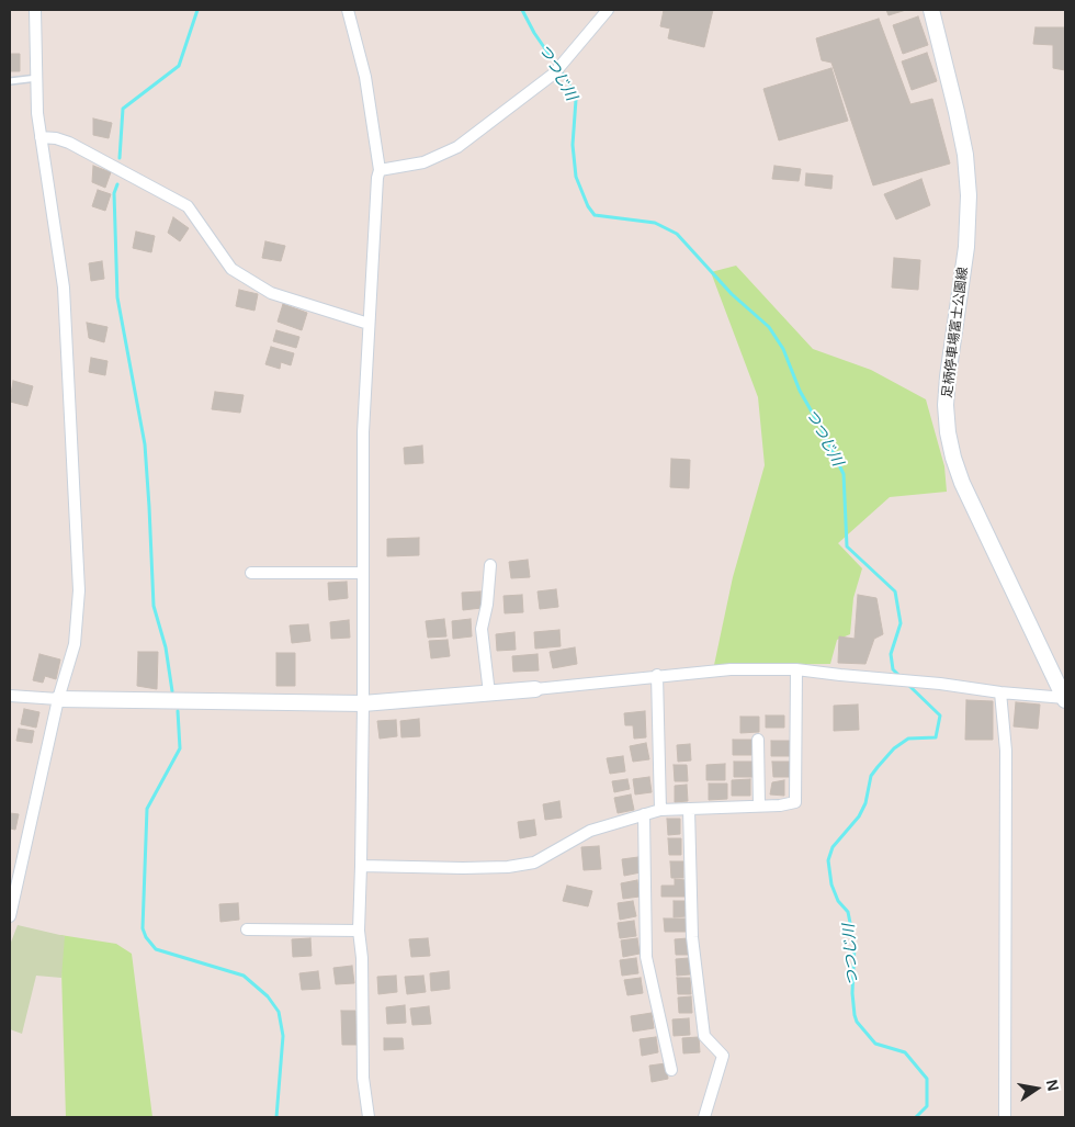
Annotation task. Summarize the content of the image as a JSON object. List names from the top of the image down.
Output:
{
  "streets": {
    "main road": ["足柄停車場富士公園線"]
  },
  "water": ["つつじ川"],
  "north": "right"
}
